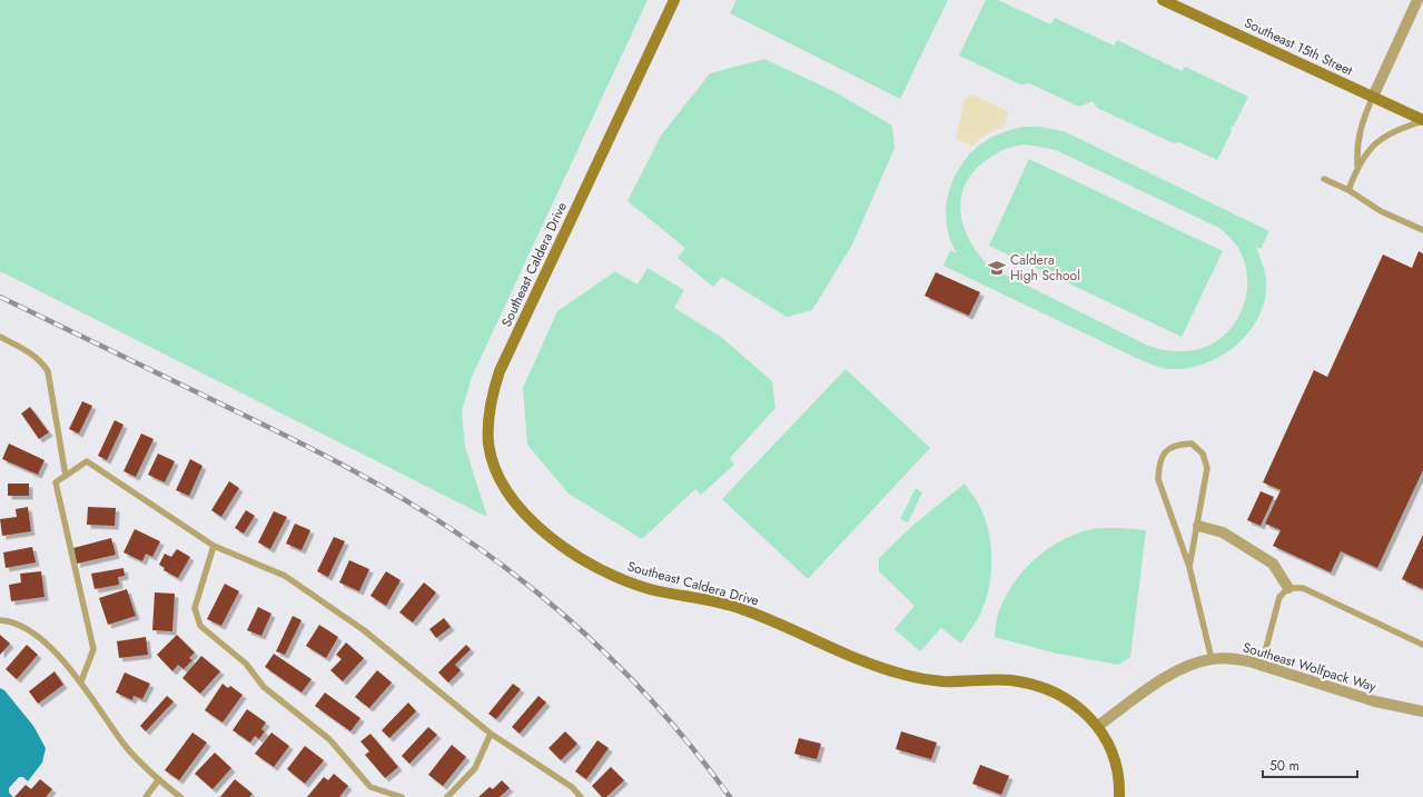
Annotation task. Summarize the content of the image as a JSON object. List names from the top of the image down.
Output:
{
  "streets": {
    "street": ["Southeast 15th Street", "Southeast Caldera Drive", "Southeast Wolfpack Way"]
  },
  "crossings": [
    ["Southeast Caldera Drive", "Southeast Wolfpack Way"]
  ],
  "places": {
    "school or university": ["Caldera High School"]
  },
  "scale_bar": "50 m"
}
